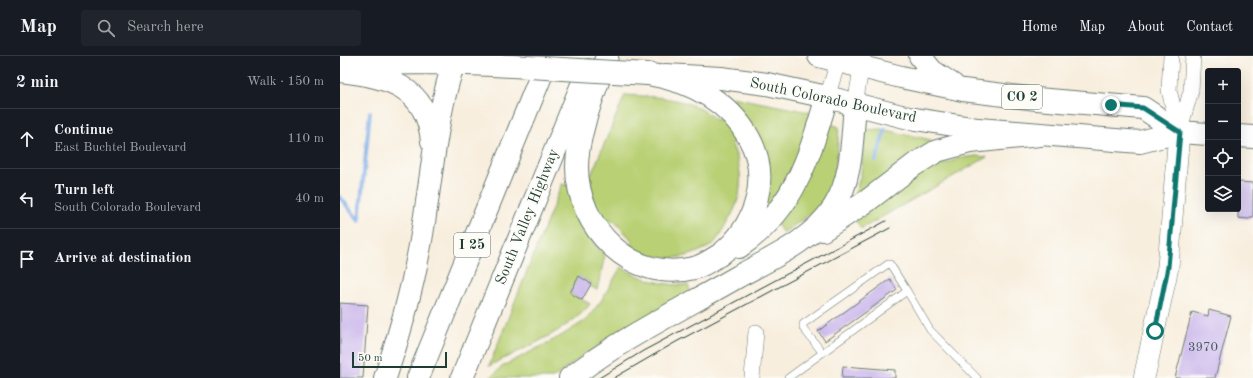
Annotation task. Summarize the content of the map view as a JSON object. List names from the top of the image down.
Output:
{
  "streets": {
    "main road": [
      "CO 2",
      "South Colorado Boulevard",
      "South Valley Highway",
      "I 25"
    ]
  },
  "house_numbers": ["3970"],
  "scale_bar": "50 m",
  "page": {
    "header": "Map",
    "search": "Search here",
    "nav": [
      "Home",
      "Map",
      "About",
      "Contact"
    ],
    "heading": ["2 min", "Walk · 150 m"],
    "map_buttons": ["+", "−"],
    "list": [
      ["Continue", "East Buchtel Boulevard", "110 m"],
      ["Turn left", "South Colorado Boulevard", "40 m"],
      "Arrive at destination"
    ],
    "scale": "50 m"
  }
}
